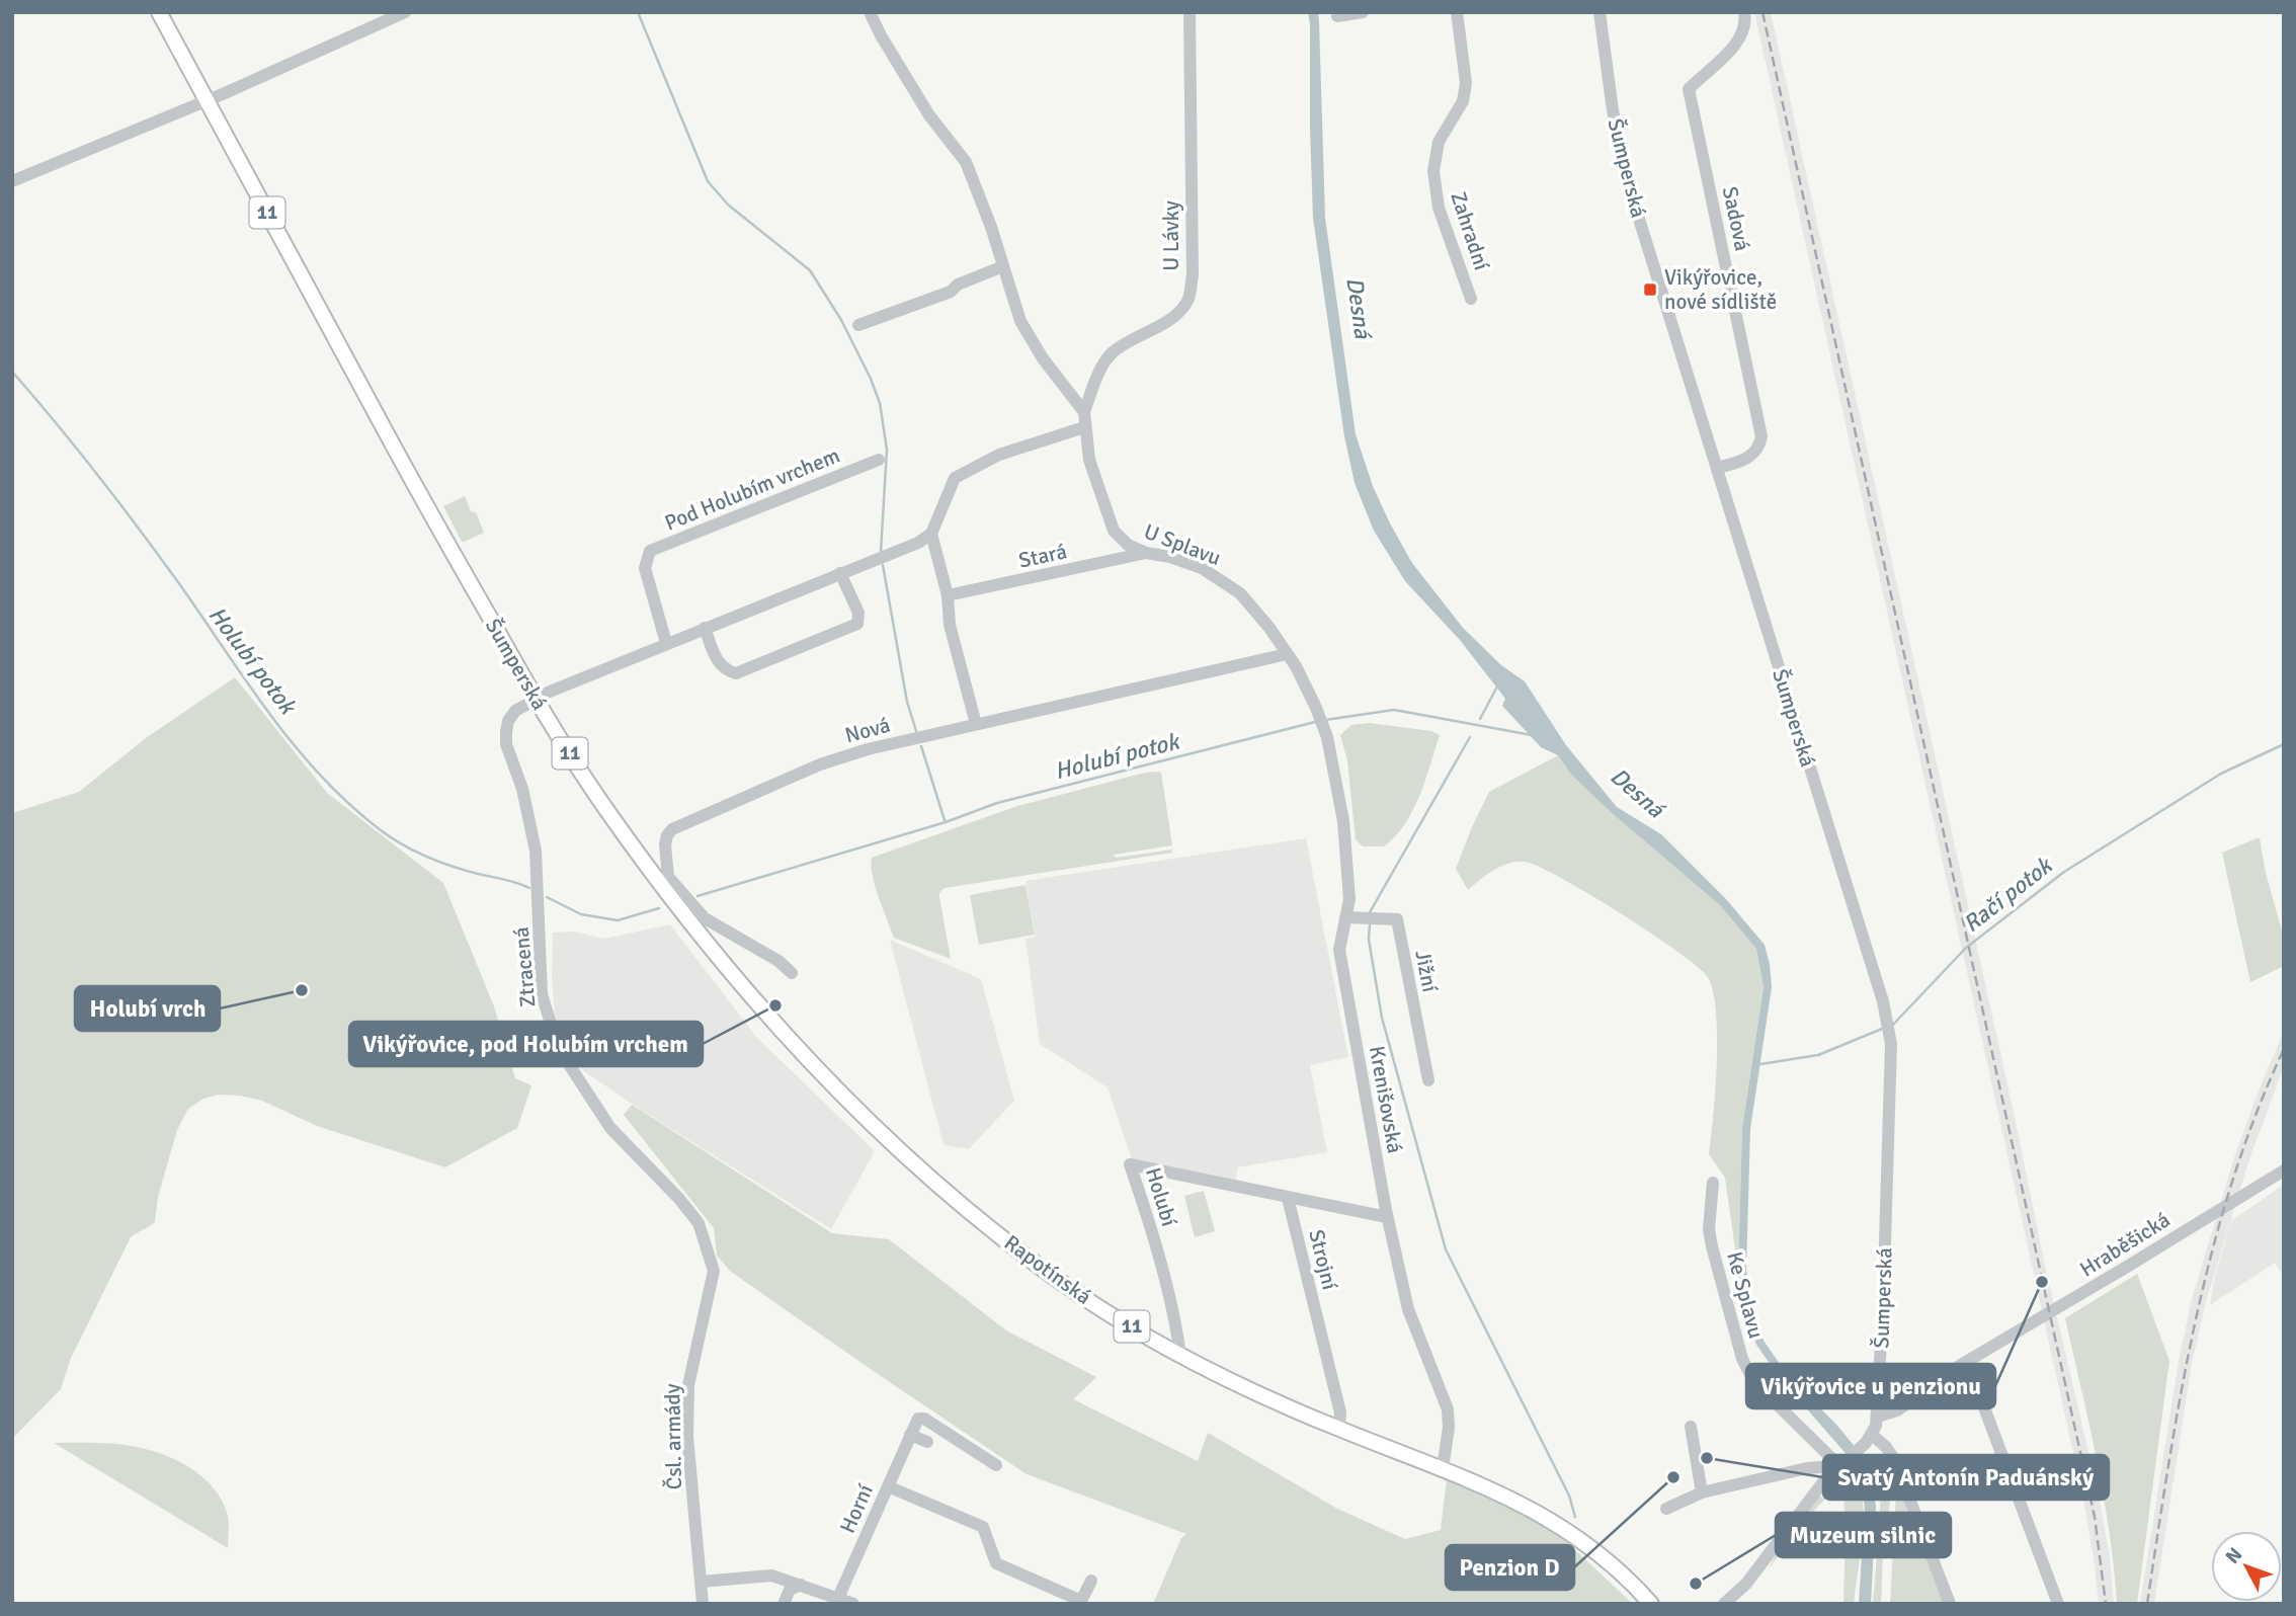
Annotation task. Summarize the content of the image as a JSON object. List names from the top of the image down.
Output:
{
  "streets": {
    "main road": ["Šumperská", "11", "Rapotínská"],
    "street": [
      "Sadová",
      "Zahradní",
      "U Lávky",
      "Pod Holubím vrchem",
      "U Splavu",
      "Stará",
      "Nová",
      "Ztracená",
      "Jižní",
      "Krenišovská",
      "Holubí",
      "Hraběšická",
      "Strojní",
      "Ke Splavu",
      "Čsl. armády",
      "Horní"
    ]
  },
  "crossings": [
    ["Šumperská", "11"],
    ["Šumperská", "Sadová"],
    ["Šumperská", "Ztracená"],
    ["Šumperská", "Hraběšická"],
    ["Šumperská", "Rapotínská"],
    ["U Lávky", "U Splavu"],
    ["U Splavu", "Stará"],
    ["U Splavu", "Nová"],
    ["U Splavu", "Krenišovská"],
    ["Ztracená", "Čsl. armády"],
    ["Jižní", "Krenišovská"],
    ["Krenišovská", "Strojní"],
    ["Krenišovská", "Rapotínská"],
    ["Holubí", "Strojní"],
    ["Holubí", "Rapotínská"],
    ["Strojní", "Rapotínská"]
  ],
  "water": ["Desná", "Holubí potok", "Račí potok"],
  "places": {
    "transit": ["Vikýřovice, nové sídliště"],
    "other": [
      "Holubí vrch",
      "Vikýřovice, pod Holubím vrchem",
      "Vikýřovice u penzionu",
      "Svatý Antonín Paduánský",
      "Penzion D",
      "Muzeum silnic"
    ]
  },
  "north": "top left"
}
